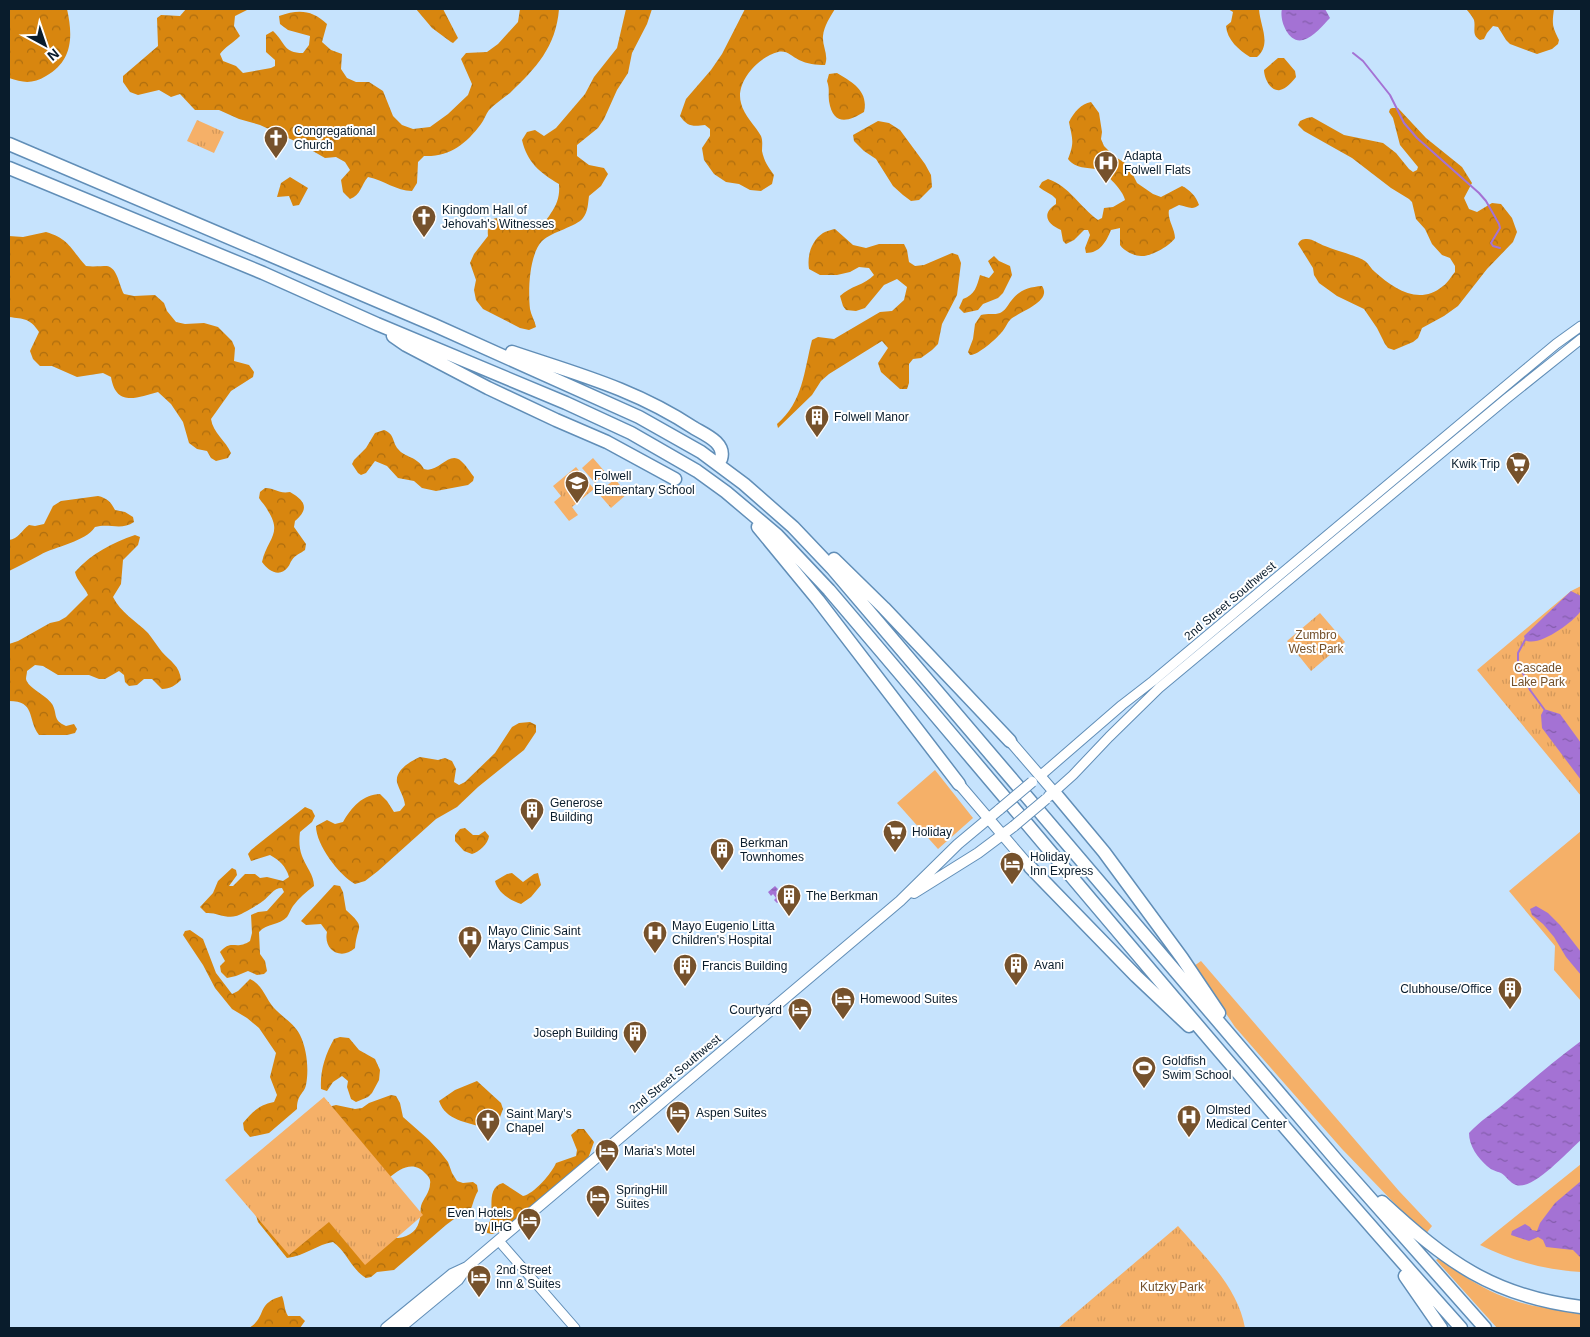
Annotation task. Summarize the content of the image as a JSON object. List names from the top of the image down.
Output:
{
  "streets": {
    "main road": ["2nd Street Southwest"]
  },
  "parks": ["Zumbro West Park", "Cascade Lake Park", "Kutzky Park"],
  "places": {
    "church": ["Congregational Church", "Kingdom Hall of Jehovah's Witnesses", "Saint Mary's Chapel"],
    "hospital": [
      "Adapta Folwell Flats",
      "Mayo Eugenio Litta Children's Hospital",
      "Mayo Clinic Saint Marys Campus",
      "Olmsted Medical Center"
    ],
    "building": [
      "Folwell Manor",
      "Generose Building",
      "Berkman Townhomes",
      "The Berkman",
      "Avani",
      "Francis Building",
      "Clubhouse/Office",
      "Joseph Building"
    ],
    "supermarket": ["Kwik Trip", "Holiday"],
    "school or university": ["Folwell Elementary School"],
    "hotel": [
      "Holiday Inn Express",
      "Homewood Suites",
      "Courtyard",
      "Aspen Suites",
      "Maria's Motel",
      "SpringHill Suites",
      "Even Hotels by IHG",
      "2nd Street Inn & Suites"
    ],
    "sports": ["Goldfish Swim School"]
  },
  "north": "bottom right"
}
